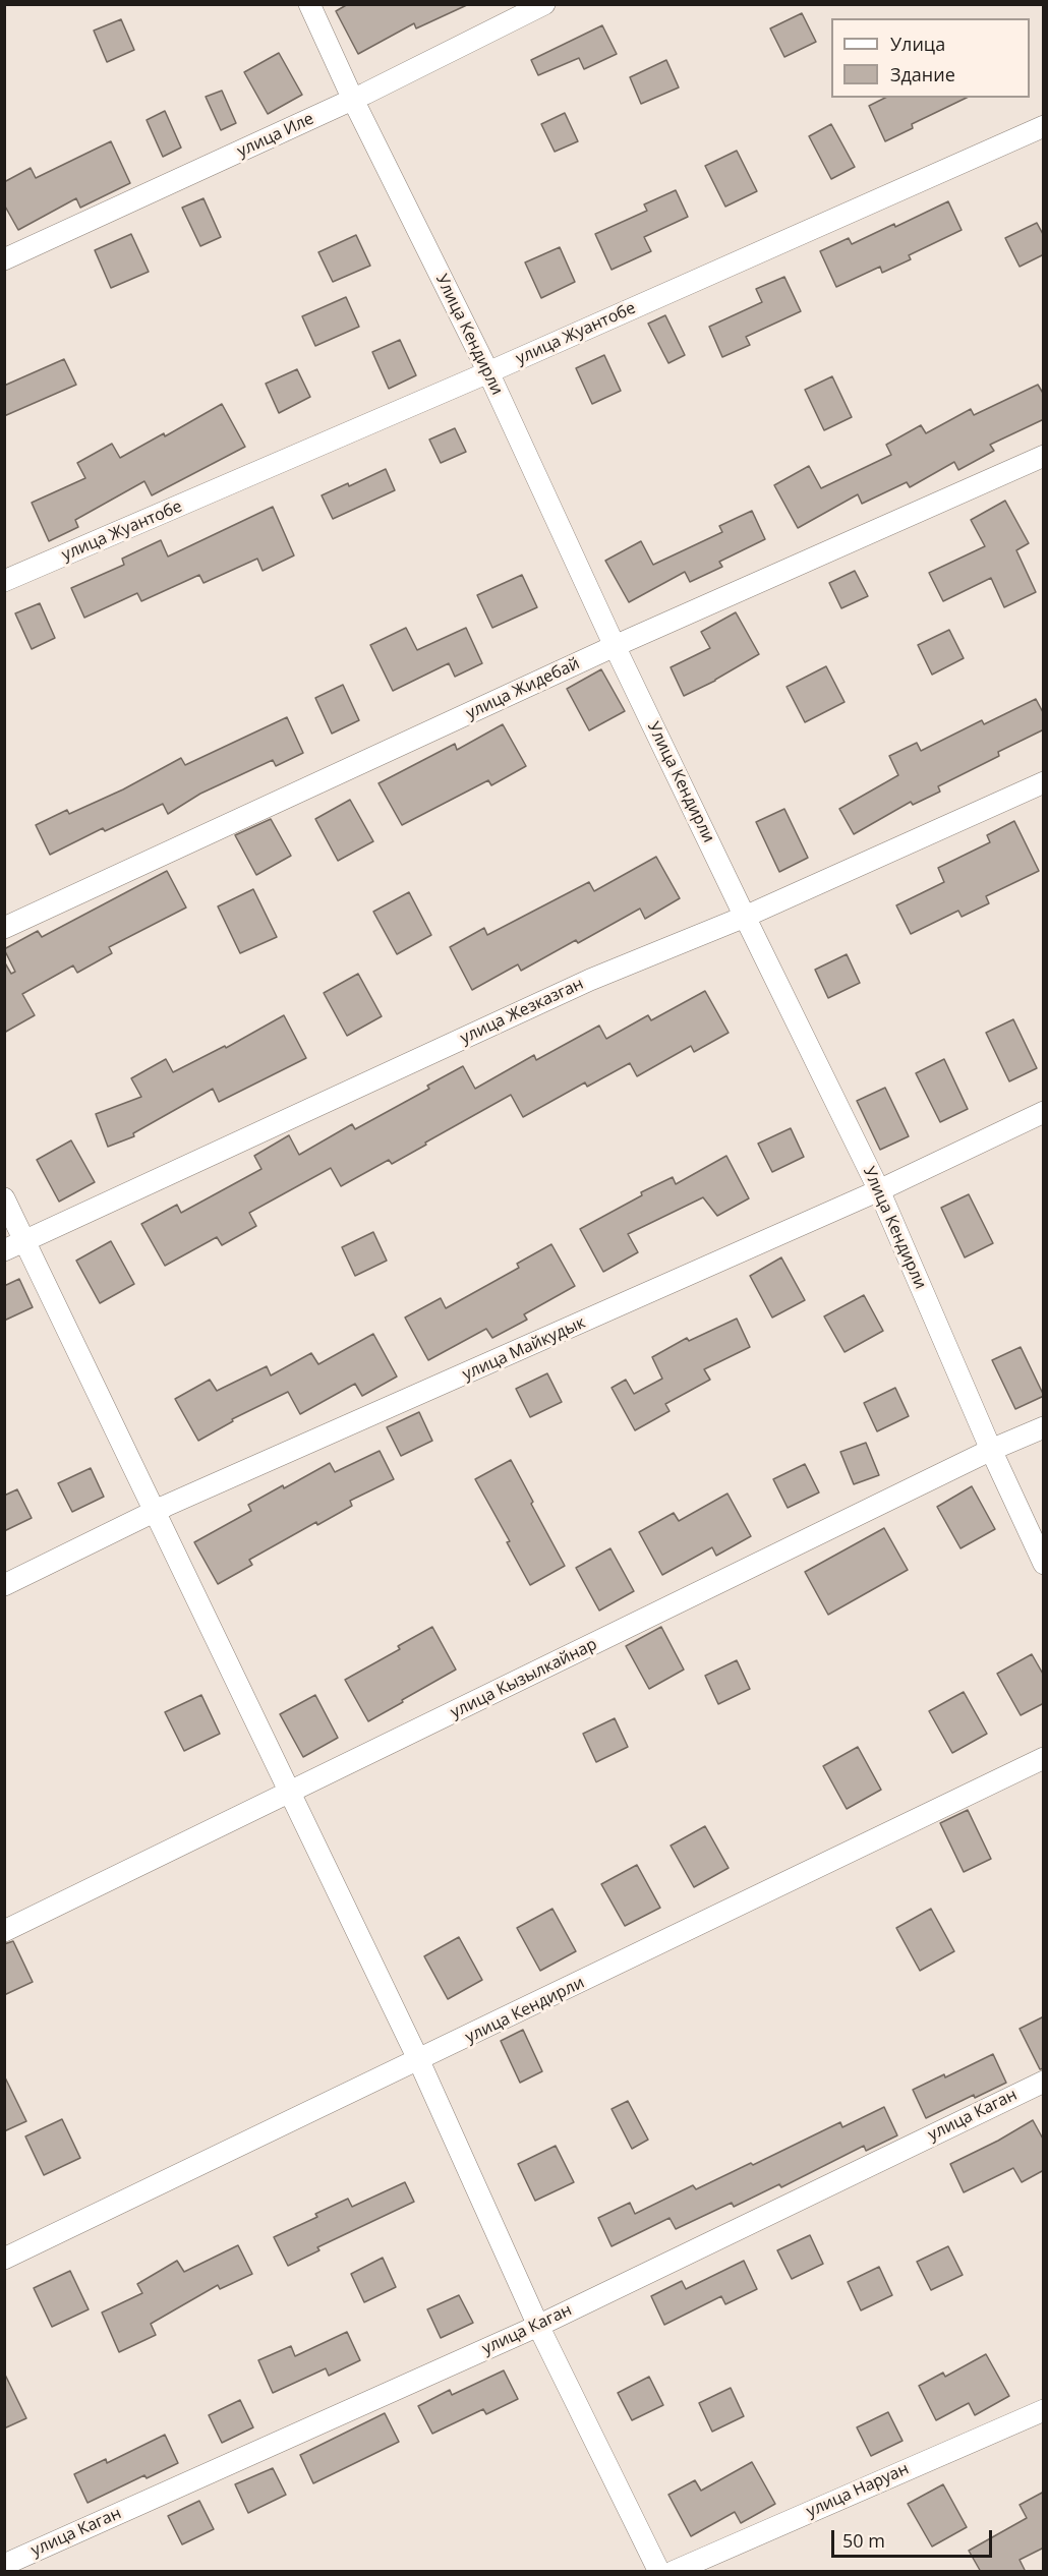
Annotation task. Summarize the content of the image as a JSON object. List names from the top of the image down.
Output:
{
  "streets": {
    "street": [
      "улица Иле",
      "улица Жуантобе",
      "Улица Кендирли",
      "улица Жидебай",
      "улица Жезказган",
      "улица Майкудык",
      "улица Кызылкайнар",
      "улица Кендирли",
      "улица Каган",
      "улица Наруан"
    ]
  },
  "crossings": [
    ["улица Иле", "Улица Кендирли"],
    ["улица Жуантобе", "Улица Кендирли"],
    ["Улица Кендирли", "улица Жидебай"],
    ["Улица Кендирли", "улица Жезказган"],
    ["Улица Кендирли", "улица Майкудык"],
    ["Улица Кендирли", "улица Кызылкайнар"]
  ],
  "legend": ["Улица", "Здание"],
  "scale_bar": "50 m"
}
